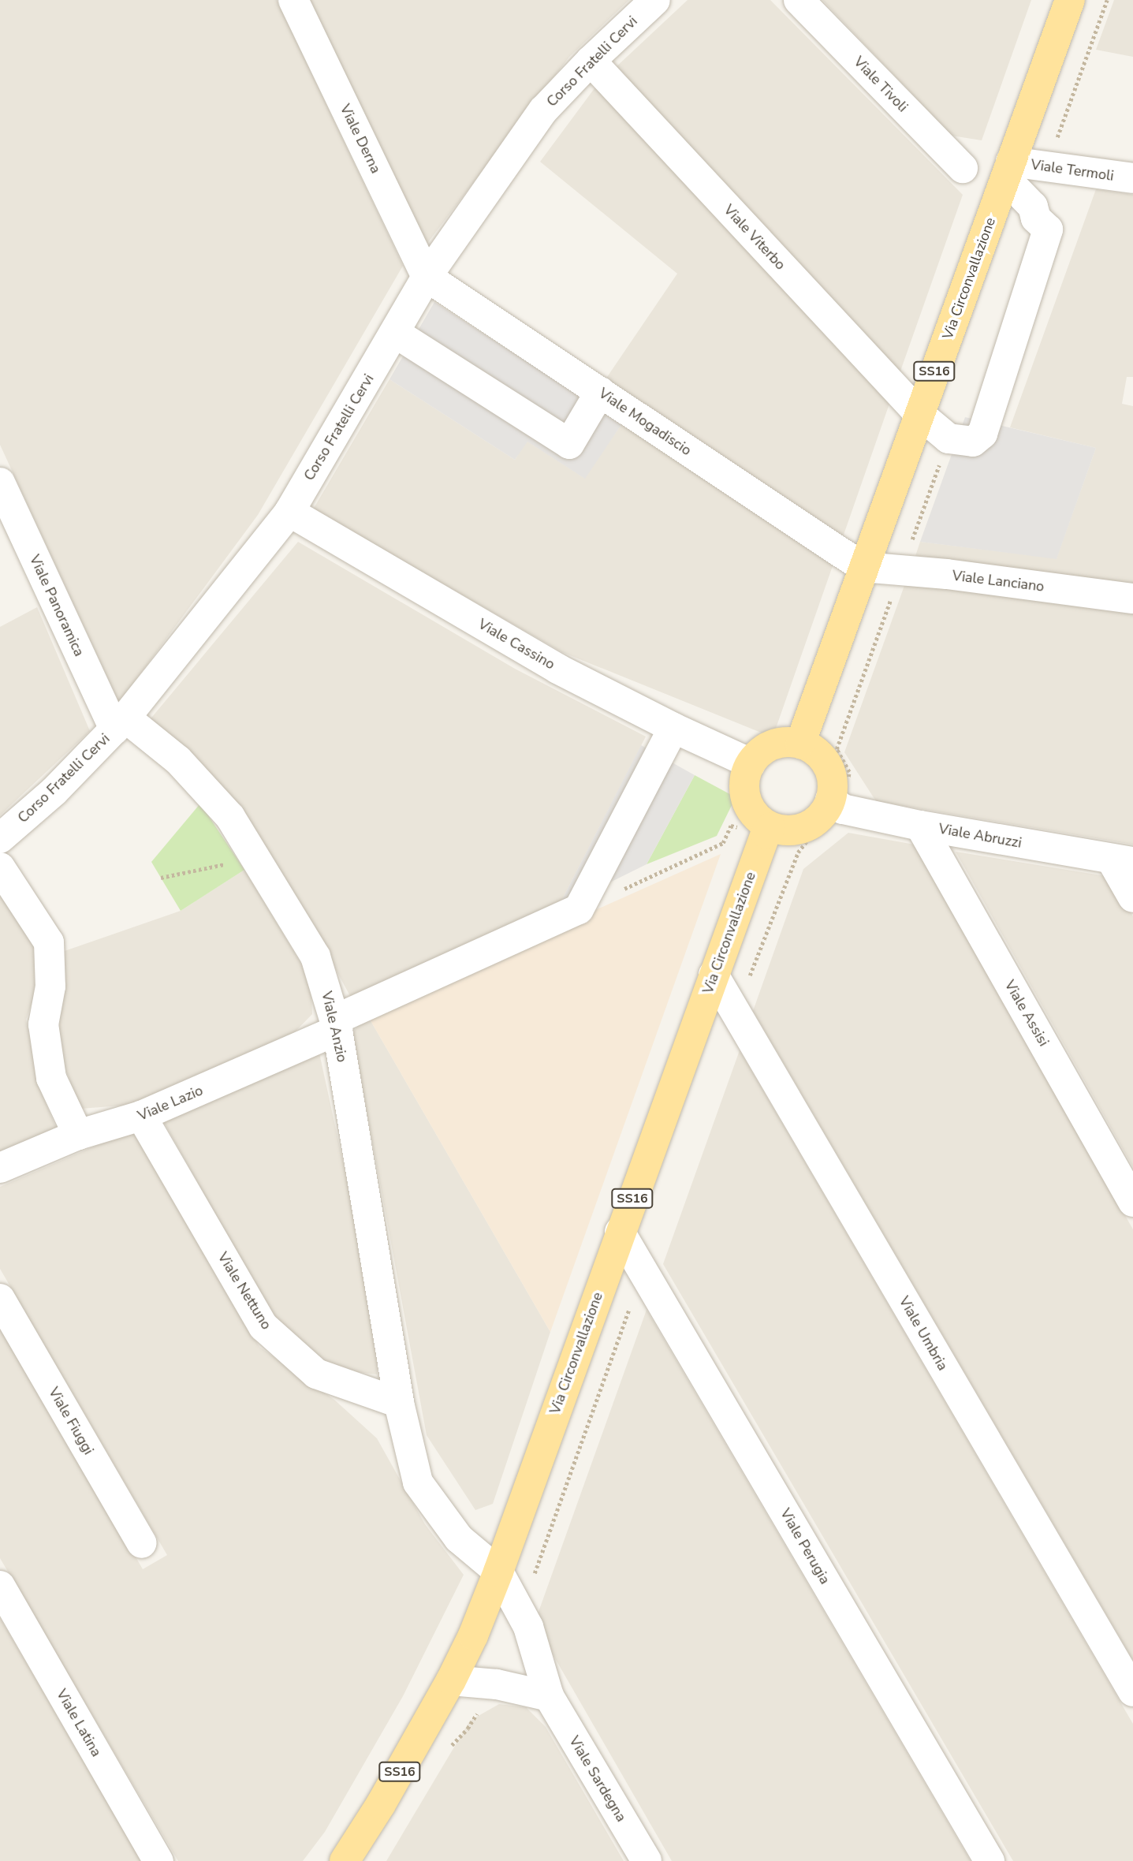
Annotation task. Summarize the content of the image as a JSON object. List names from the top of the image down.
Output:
{
  "streets": {
    "main road": ["Via Circonvallazione", "SS16"],
    "street": [
      "Corso Fratelli Cervi",
      "Viale Tivoli",
      "Viale Derna",
      "Viale Termoli",
      "Viale Viterbo",
      "Viale Mogadiscio",
      "Viale Lanciano",
      "Viale Panoramica",
      "Viale Cassino",
      "Viale Abruzzi",
      "Viale Assisi",
      "Viale Anzio",
      "Viale Lazio",
      "Viale Nettuno",
      "Viale Umbria",
      "Viale Fiuggi",
      "Viale Perugia",
      "Viale Latina",
      "Viale Sardegna"
    ]
  },
  "crossings": [
    ["Corso Fratelli Cervi", "Viale Derna"],
    ["Corso Fratelli Cervi", "Viale Viterbo"],
    ["Corso Fratelli Cervi", "Viale Mogadiscio"],
    ["Corso Fratelli Cervi", "Viale Panoramica"],
    ["Corso Fratelli Cervi", "Viale Cassino"],
    ["Corso Fratelli Cervi", "Viale Anzio"],
    ["Viale Derna", "Viale Mogadiscio"],
    ["Viale Termoli", "Viale Viterbo"],
    ["Viale Termoli", "Via Circonvallazione"],
    ["Viale Viterbo", "Via Circonvallazione"],
    ["Via Circonvallazione", "Viale Mogadiscio"],
    ["Via Circonvallazione", "Viale Lanciano"],
    ["Via Circonvallazione", "Viale Cassino"],
    ["Via Circonvallazione", "Viale Abruzzi"],
    ["Via Circonvallazione", "Viale Umbria"],
    ["Via Circonvallazione", "Viale Perugia"],
    ["Via Circonvallazione", "Viale Sardegna"],
    ["Viale Mogadiscio", "Viale Lanciano"],
    ["Viale Panoramica", "Viale Anzio"],
    ["Viale Cassino", "Viale Abruzzi"],
    ["Viale Abruzzi", "Viale Assisi"],
    ["Viale Anzio", "Viale Lazio"],
    ["Viale Anzio", "Viale Nettuno"],
    ["Viale Lazio", "Viale Nettuno"]
  ]
}
